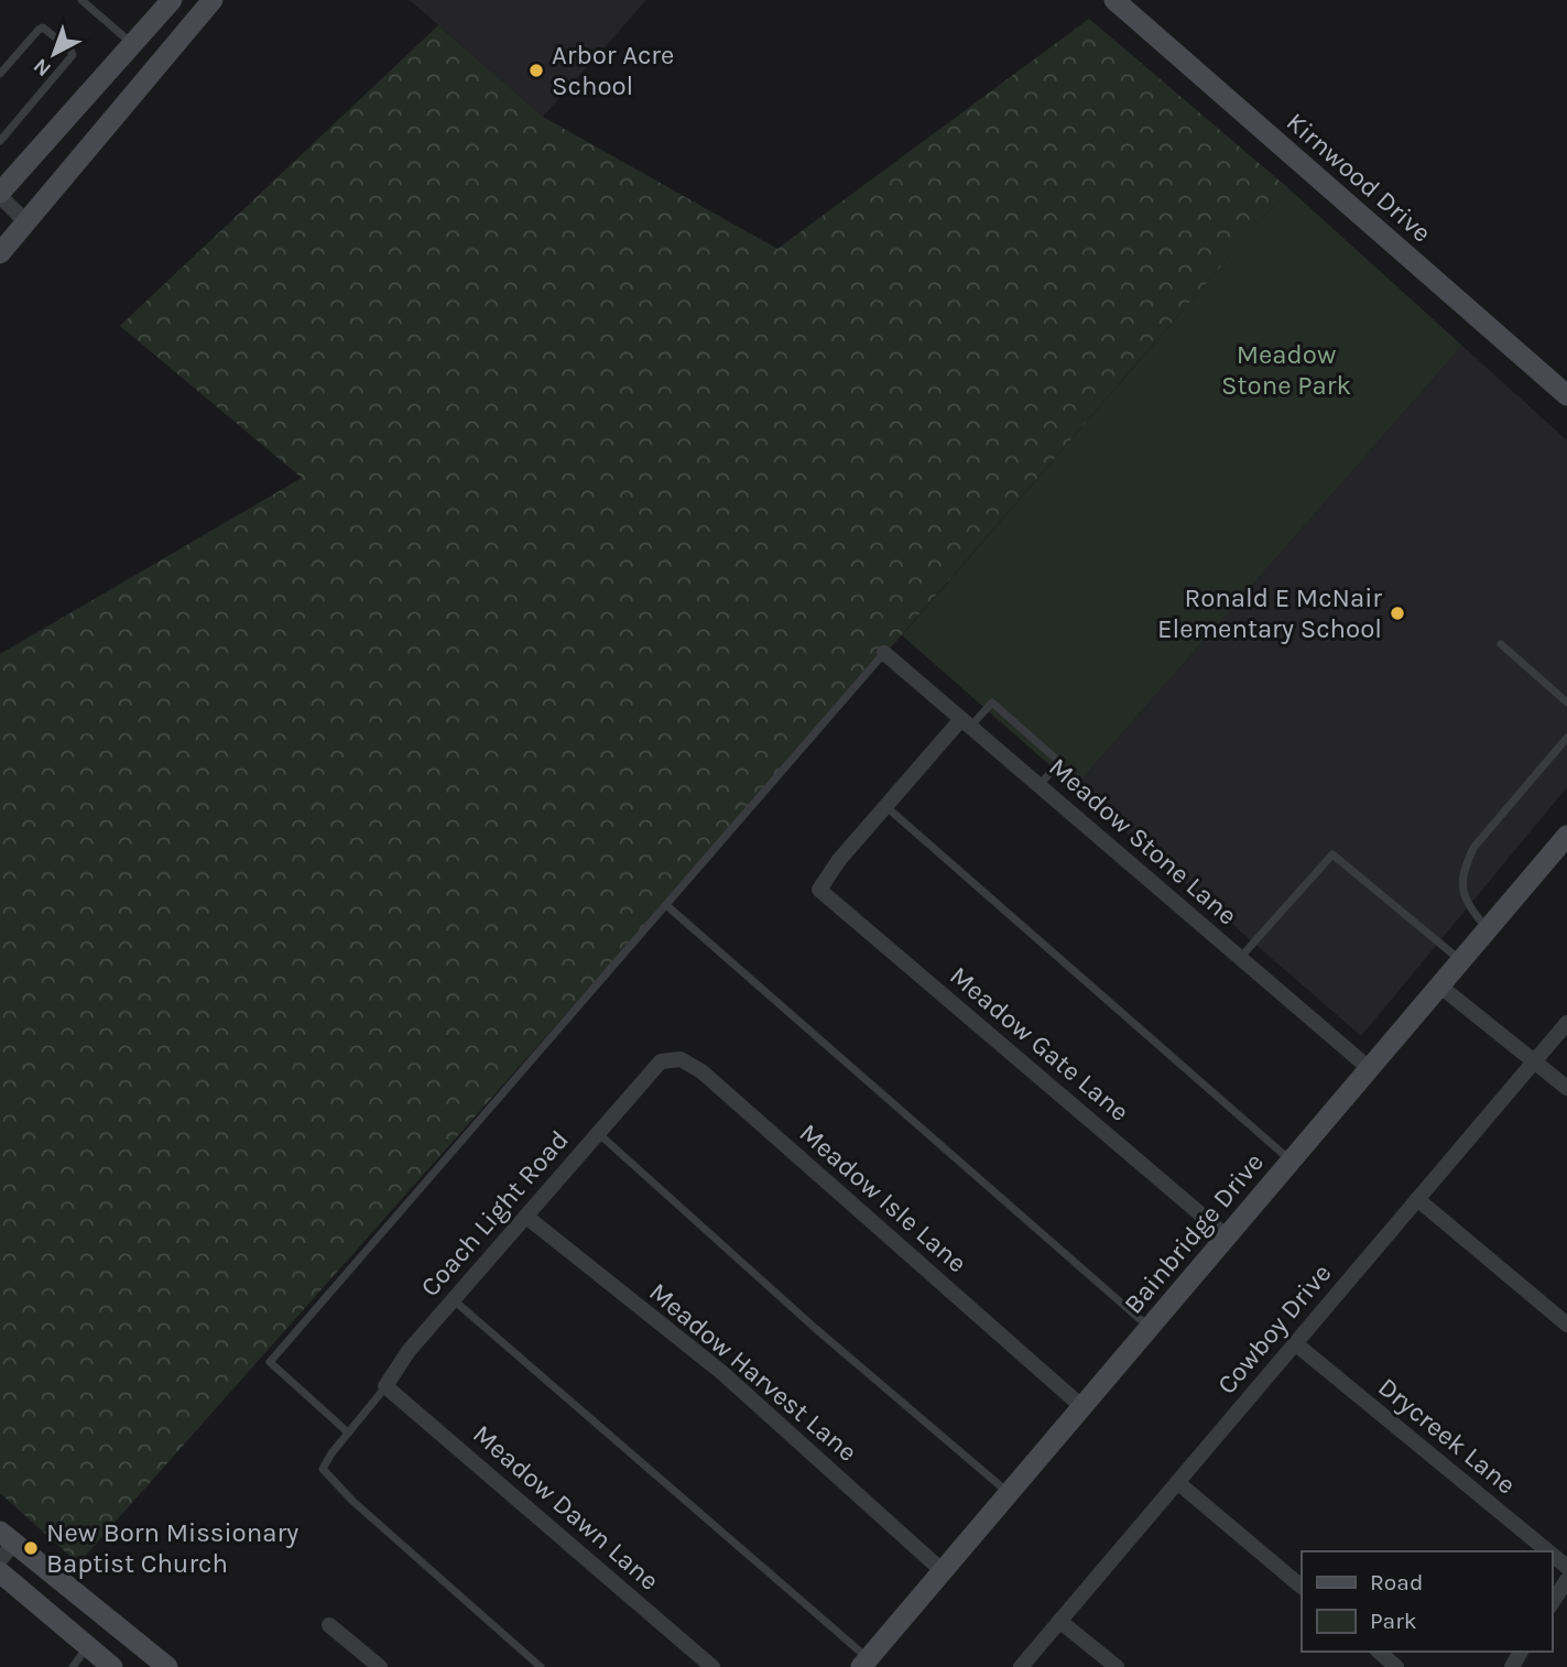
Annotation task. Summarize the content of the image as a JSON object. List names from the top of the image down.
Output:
{
  "streets": {
    "street": [
      "Kirnwood Drive",
      "Meadow Stone Lane",
      "Meadow Gate Lane",
      "Meadow Isle Lane",
      "Coach Light Road",
      "Bainbridge Drive",
      "Cowboy Drive",
      "Meadow Harvest Lane",
      "Drycreek Lane",
      "Meadow Dawn Lane"
    ]
  },
  "crossings": [
    ["Meadow Stone Lane", "Bainbridge Drive"],
    ["Meadow Gate Lane", "Bainbridge Drive"],
    ["Meadow Isle Lane", "Coach Light Road"],
    ["Meadow Isle Lane", "Bainbridge Drive"],
    ["Coach Light Road", "Meadow Harvest Lane"],
    ["Coach Light Road", "Meadow Dawn Lane"],
    ["Bainbridge Drive", "Meadow Harvest Lane"],
    ["Cowboy Drive", "Drycreek Lane"]
  ],
  "parks": ["Meadow Stone Park"],
  "places": ["Arbor Acre School", "Ronald E McNair Elementary School", "New Born Missionary Baptist Church"],
  "legend": ["Road", "Park"],
  "north": "bottom left"
}
